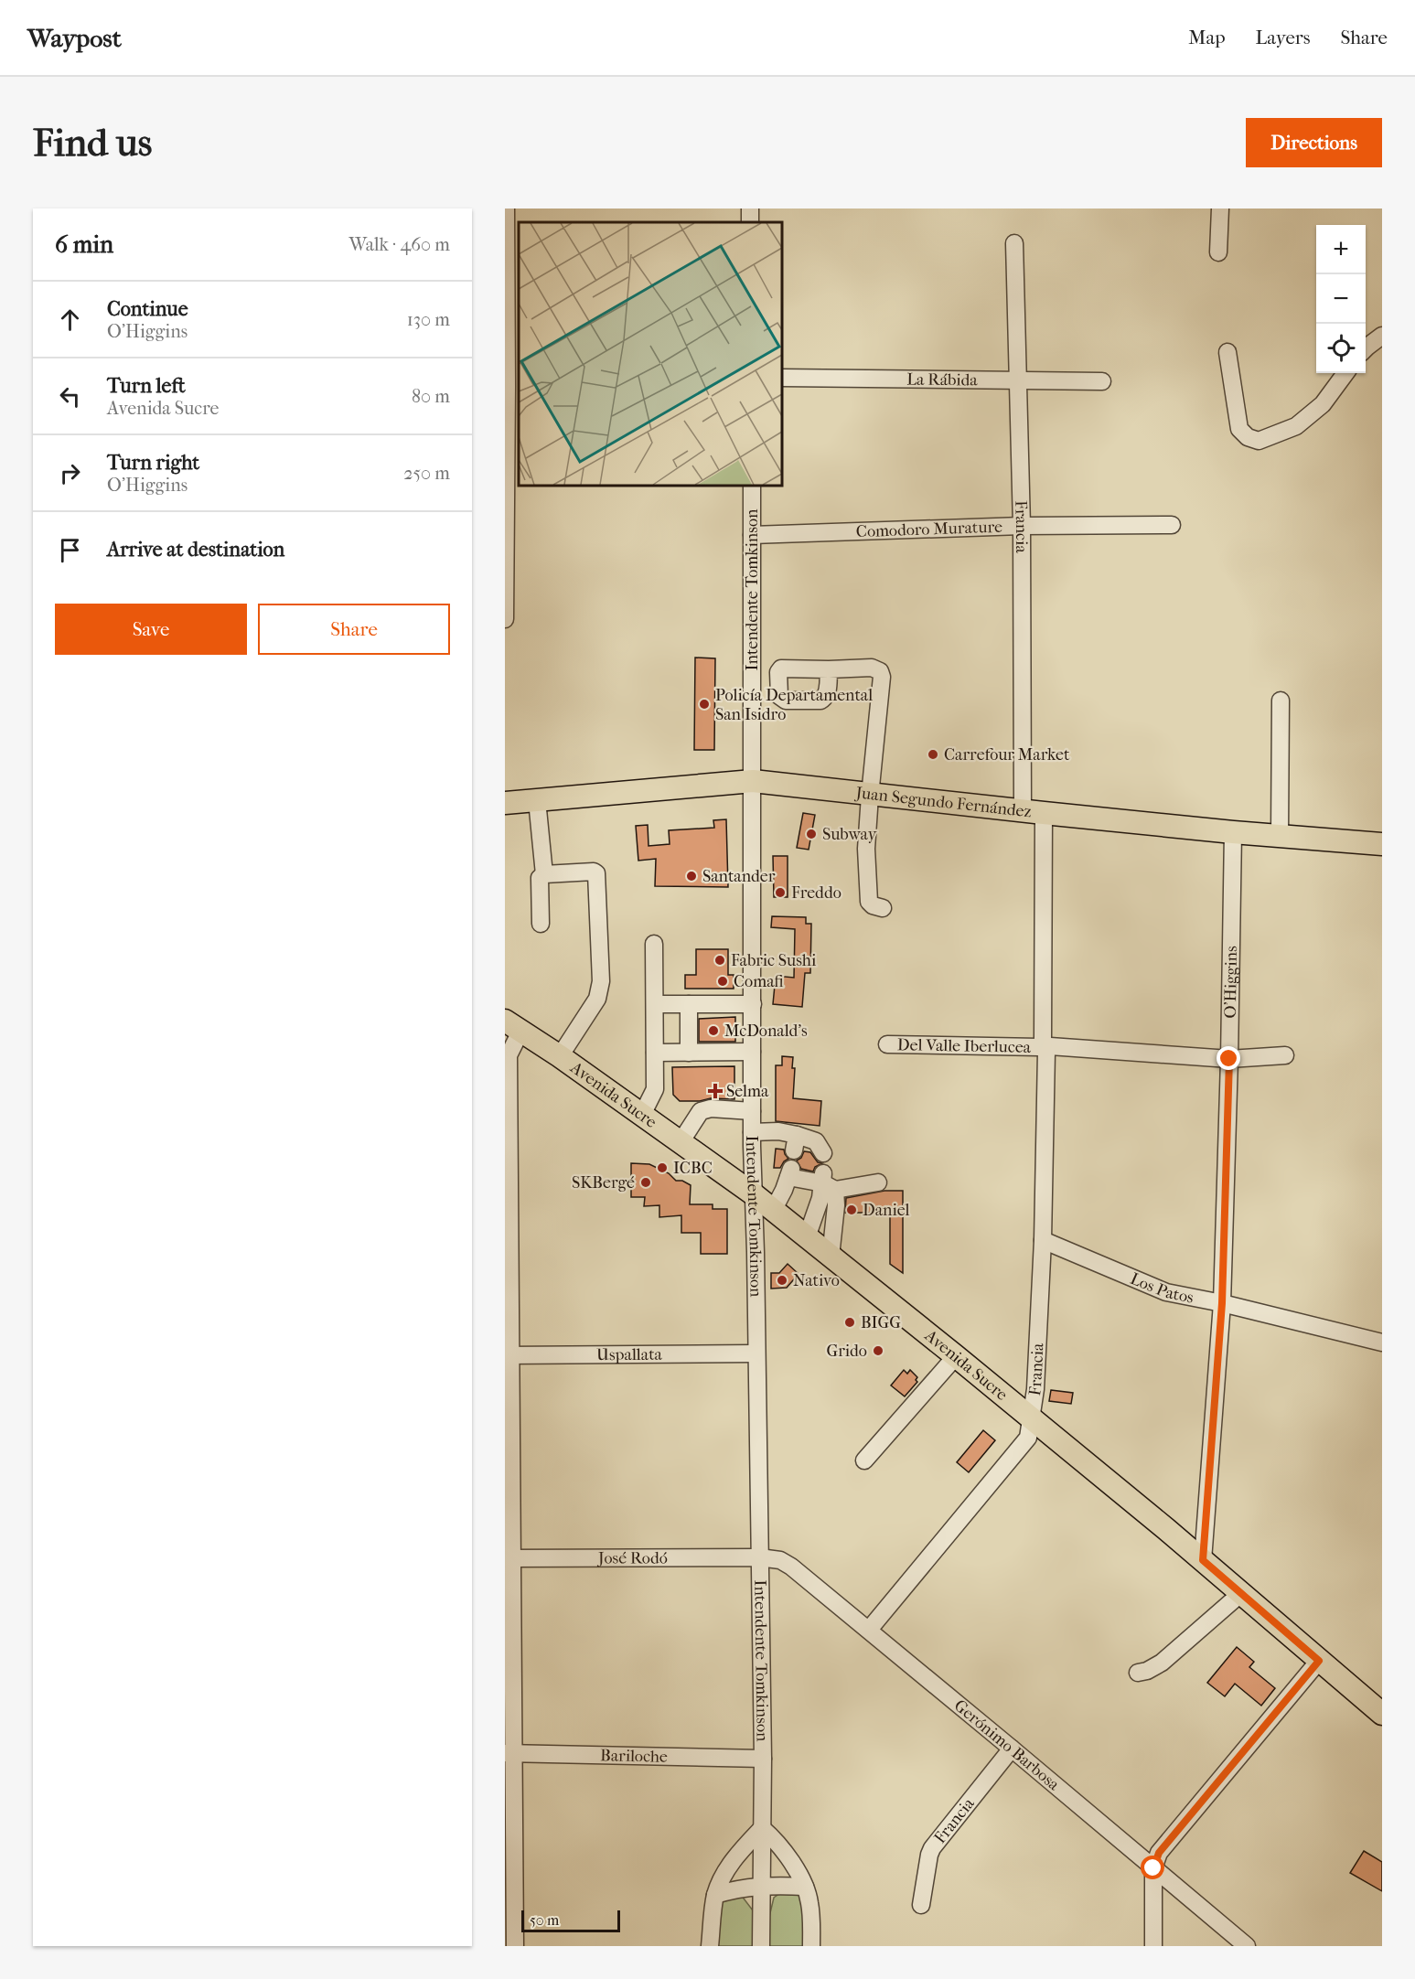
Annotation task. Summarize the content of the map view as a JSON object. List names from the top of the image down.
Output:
{
  "streets": {
    "main road": ["Juan Segundo Fernández", "Avenida Sucre"],
    "street": [
      "La Rábida",
      "Francia",
      "Comodoro Murature",
      "Intendente Tomkinson",
      "O'Higgins",
      "Del Valle Iberlucea",
      "Los Patos",
      "Uspallata",
      "José Rodó",
      "Gerónimo Barbosa",
      "Bariloche"
    ]
  },
  "crossings": [
    ["La Rábida", "Francia"],
    ["Francia", "Comodoro Murature"],
    ["Francia", "Juan Segundo Fernández"],
    ["Francia", "Del Valle Iberlucea"],
    ["Francia", "Avenida Sucre"],
    ["Francia", "Los Patos"],
    ["Francia", "Gerónimo Barbosa"],
    ["Comodoro Murature", "Intendente Tomkinson"],
    ["Intendente Tomkinson", "Juan Segundo Fernández"],
    ["Intendente Tomkinson", "Avenida Sucre"],
    ["Intendente Tomkinson", "Uspallata"],
    ["Intendente Tomkinson", "José Rodó"],
    ["Intendente Tomkinson", "Gerónimo Barbosa"],
    ["Intendente Tomkinson", "Bariloche"],
    ["Juan Segundo Fernández", "O'Higgins"],
    ["O'Higgins", "Del Valle Iberlucea"],
    ["O'Higgins", "Avenida Sucre"],
    ["O'Higgins", "Los Patos"],
    ["José Rodó", "Gerónimo Barbosa"]
  ],
  "places": {
    "other": [
      "Policía Departamental San Isidro",
      "Carrefour Market",
      "Subway",
      "Santander",
      "Freddo",
      "Fabric Sushi",
      "Comafi",
      "McDonald's",
      "ICBC",
      "SKBergé",
      "Daniel",
      "Nativo",
      "BIGG",
      "Grido"
    ],
    "health": ["Selma"]
  },
  "scale_bar": "50 m",
  "page": {
    "header": "Waypost",
    "nav": ["Map", "Layers", "Share"],
    "buttons": [
      "Directions",
      ["Save", "Share"]
    ],
    "title": "Find us",
    "heading": ["6 min", "Walk · 460 m"],
    "map_buttons": ["+", "−"],
    "list": [
      ["Continue", "O'Higgins", "130 m"],
      ["Turn left", "Avenida Sucre", "80 m"],
      ["Turn right", "O'Higgins", "250 m"],
      "Arrive at destination"
    ],
    "scale": "50 m"
  }
}
